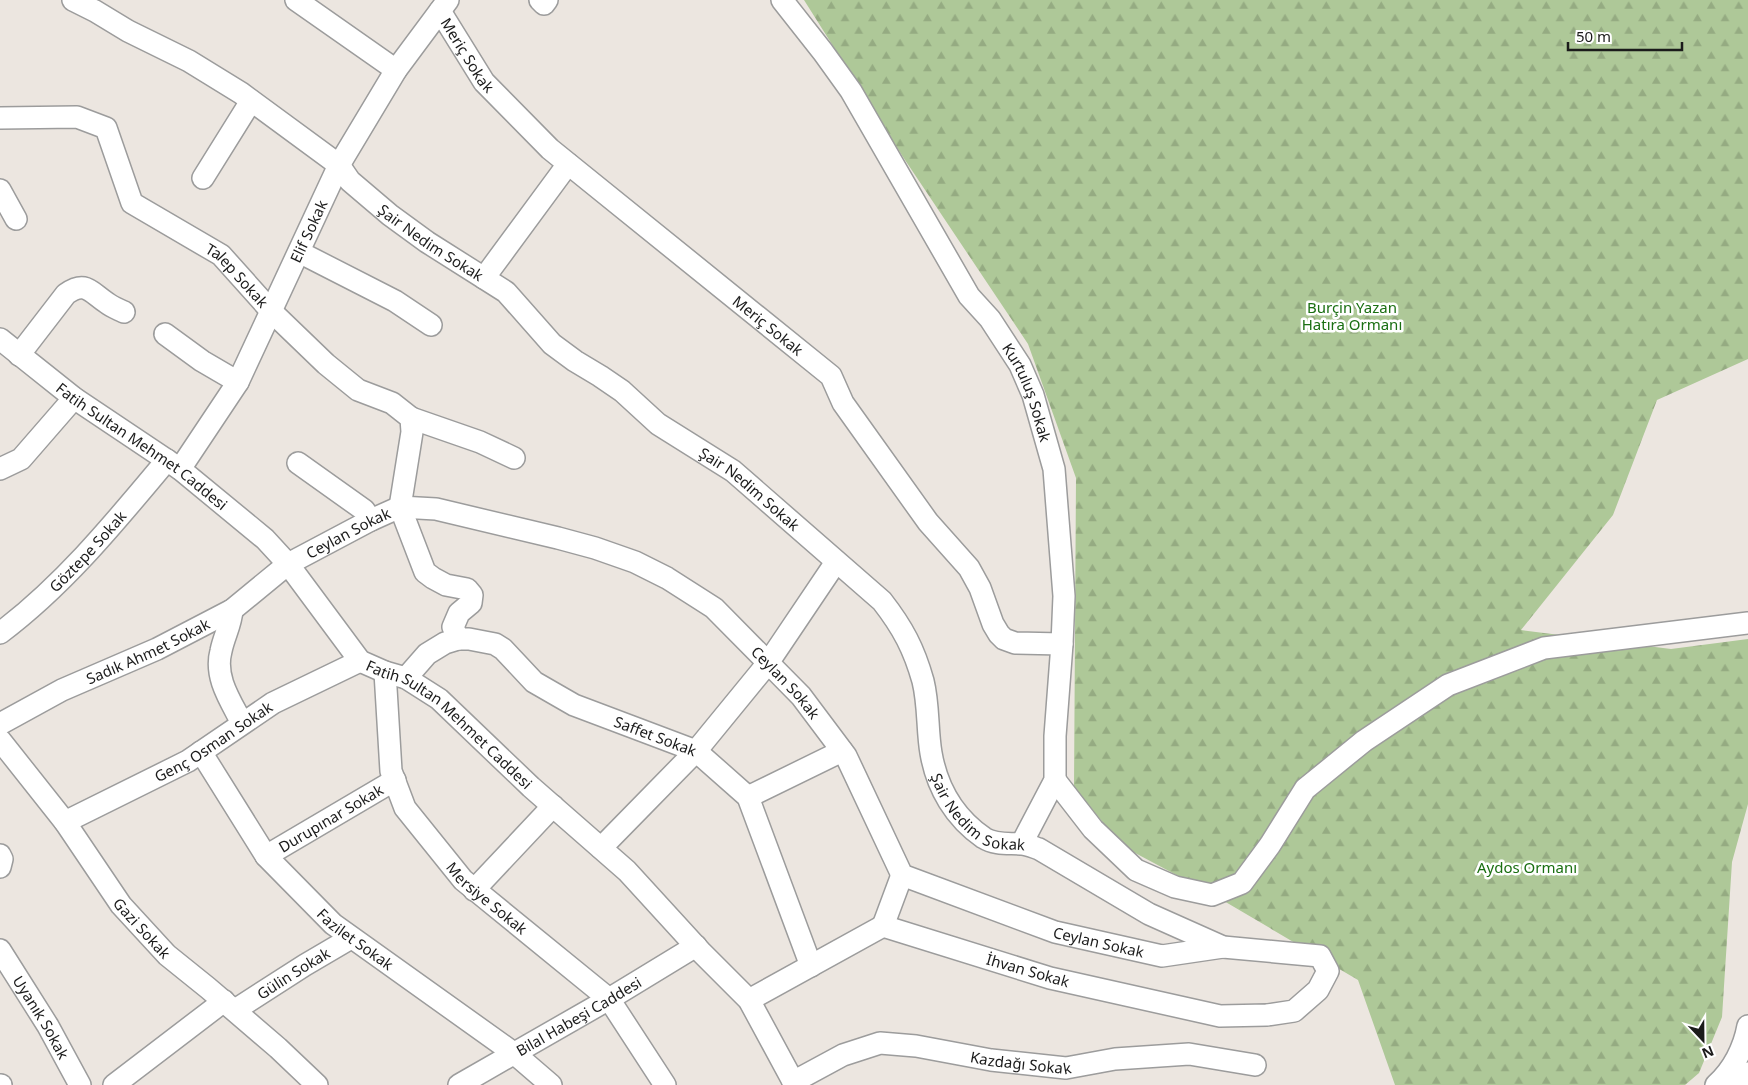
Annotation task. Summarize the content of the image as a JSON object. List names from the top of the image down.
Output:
{
  "streets": {
    "street": [
      "Meriç Sokak",
      "Elif Sokak",
      "Şair Nedim Sokak",
      "Talep Sokak",
      "Kurtuluş Sokak",
      "Fatih Sultan Mehmet Caddesi",
      "Ceylan Sokak",
      "Göztepe Sokak",
      "Sadık Ahmet Sokak",
      "Saffet Sokak",
      "Genç Osman Sokak",
      "Durupınar Sokak",
      "Mersiye Sokak",
      "Gazi Sokak",
      "Fazilet Sokak",
      "İhvan Sokak",
      "Gülin Sokak",
      "Bilal Habeşi Caddesi",
      "Uyanık Sokak",
      "Kazdağı Sokak"
    ]
  },
  "crossings": [
    ["Meriç Sokak", "Elif Sokak"],
    ["Meriç Sokak", "Kurtuluş Sokak"],
    ["Elif Sokak", "Şair Nedim Sokak"],
    ["Elif Sokak", "Talep Sokak"],
    ["Elif Sokak", "Fatih Sultan Mehmet Caddesi"],
    ["Elif Sokak", "Göztepe Sokak"],
    ["Şair Nedim Sokak", "Kurtuluş Sokak"],
    ["Şair Nedim Sokak", "Ceylan Sokak"],
    ["Şair Nedim Sokak", "İhvan Sokak"],
    ["Fatih Sultan Mehmet Caddesi", "Ceylan Sokak"],
    ["Fatih Sultan Mehmet Caddesi", "Göztepe Sokak"],
    ["Fatih Sultan Mehmet Caddesi", "Sadık Ahmet Sokak"],
    ["Fatih Sultan Mehmet Caddesi", "Saffet Sokak"],
    ["Fatih Sultan Mehmet Caddesi", "Genç Osman Sokak"],
    ["Fatih Sultan Mehmet Caddesi", "Mersiye Sokak"],
    ["Fatih Sultan Mehmet Caddesi", "Bilal Habeşi Caddesi"],
    ["Fatih Sultan Mehmet Caddesi", "Kazdağı Sokak"],
    ["Ceylan Sokak", "Sadık Ahmet Sokak"],
    ["Genç Osman Sokak", "Gazi Sokak"],
    ["Genç Osman Sokak", "Fazilet Sokak"],
    ["Durupınar Sokak", "Mersiye Sokak"],
    ["Durupınar Sokak", "Fazilet Sokak"],
    ["Mersiye Sokak", "Bilal Habeşi Caddesi"],
    ["Gazi Sokak", "Gülin Sokak"],
    ["Fazilet Sokak", "Gülin Sokak"],
    ["Fazilet Sokak", "Bilal Habeşi Caddesi"]
  ],
  "parks": ["Burçin Yazan Hatıra Ormanı", "Aydos Ormanı"],
  "scale_bar": "50 m",
  "north": "bottom"
}
